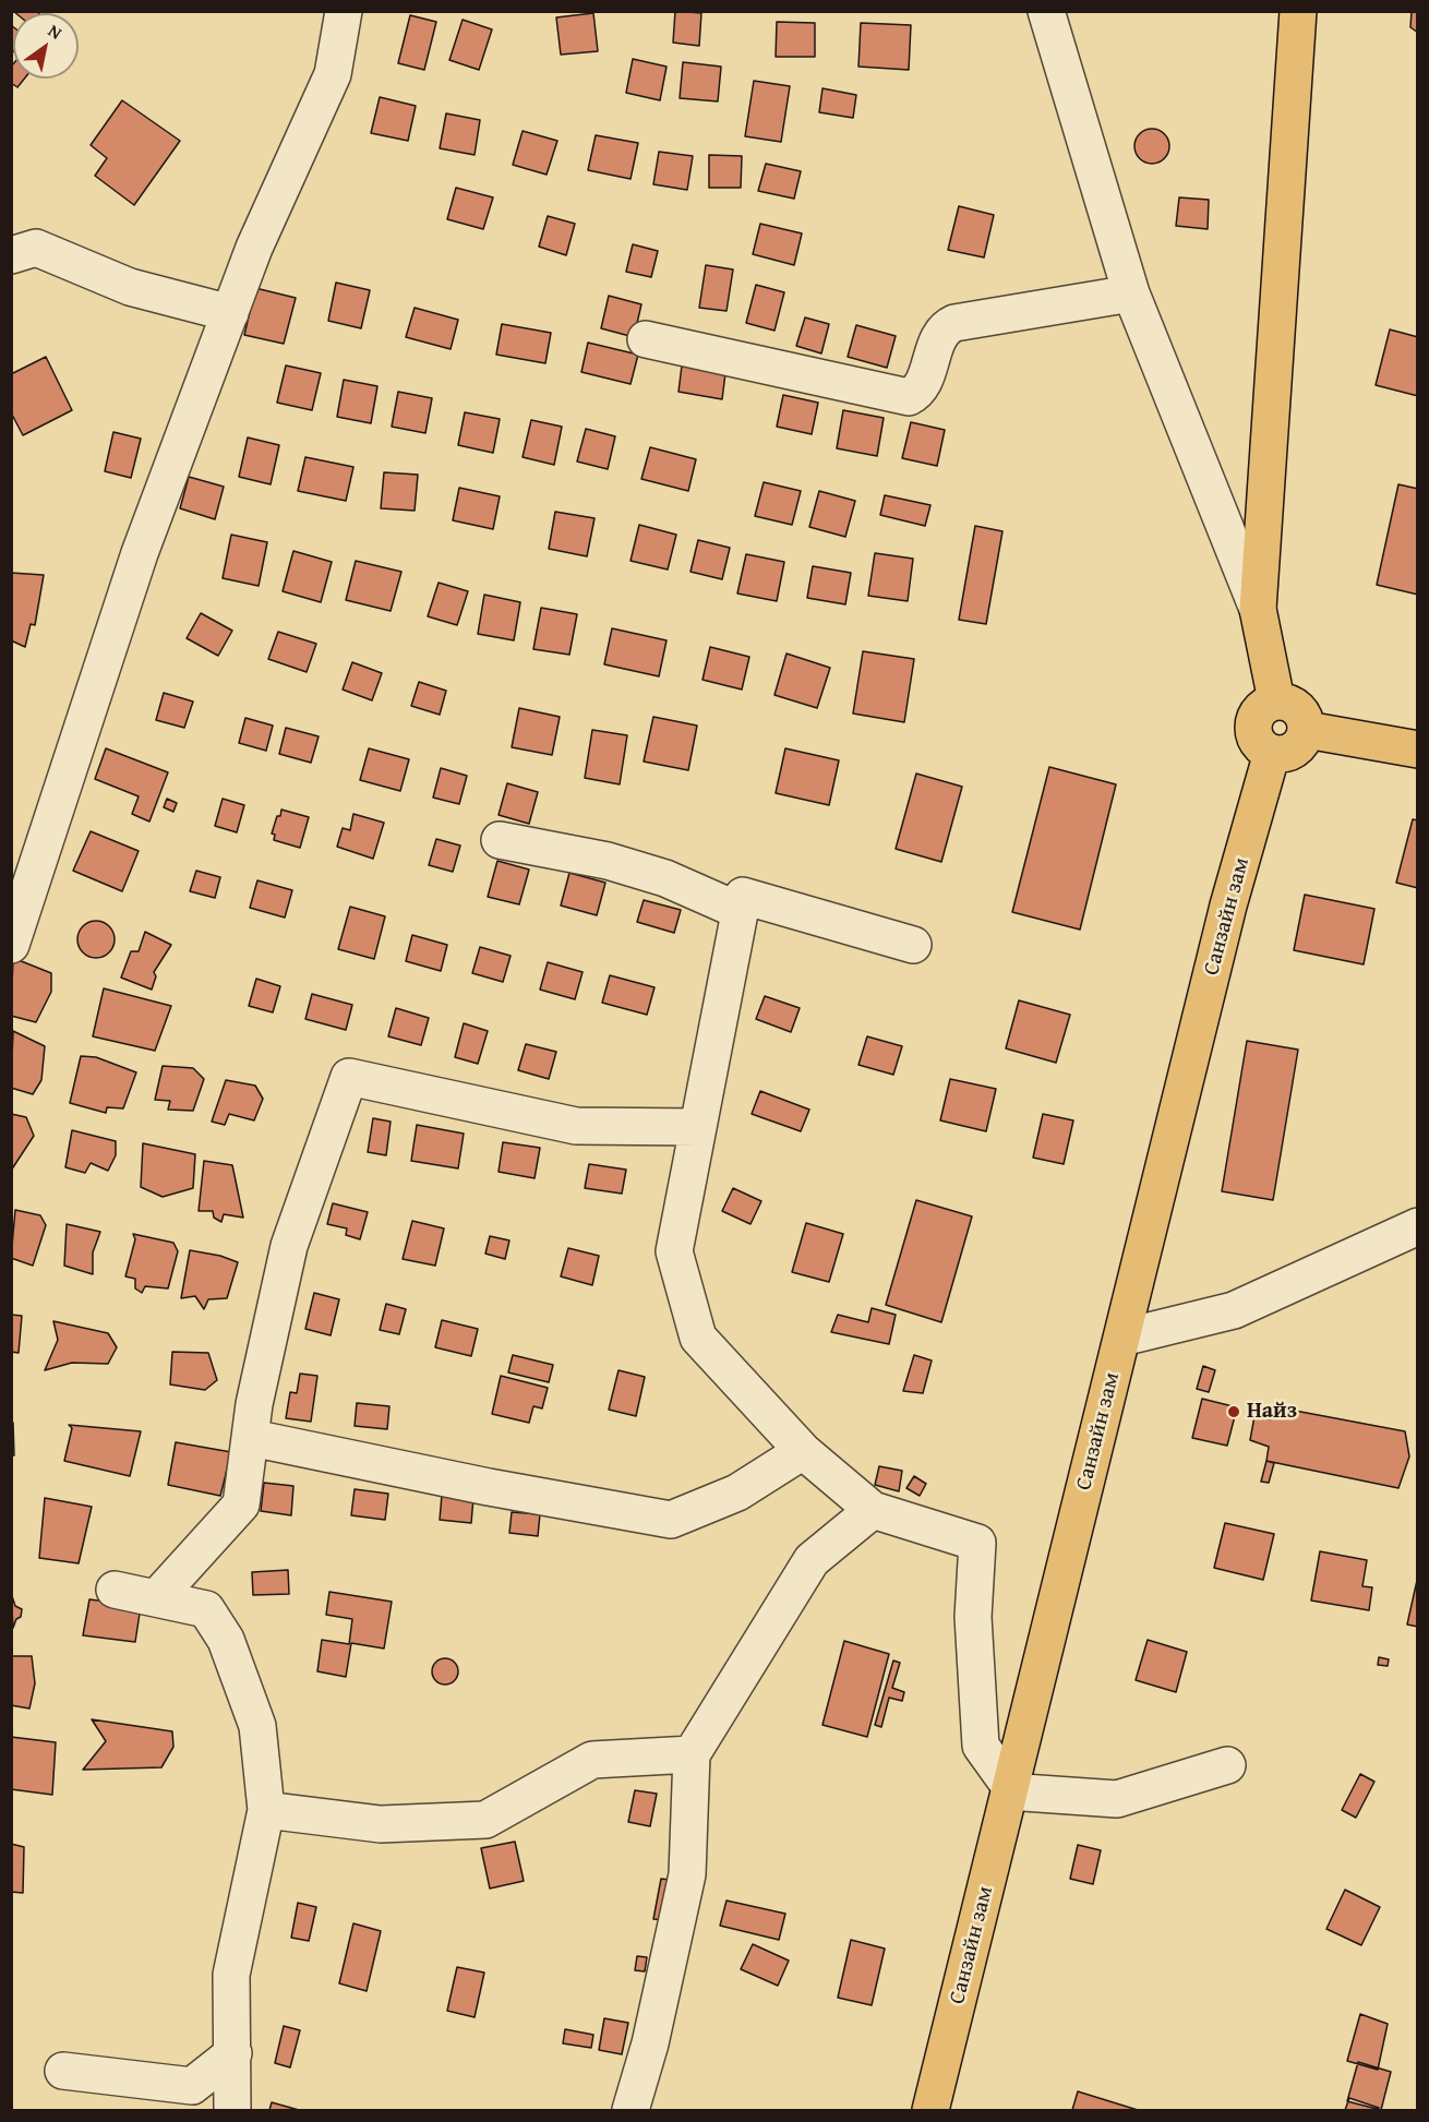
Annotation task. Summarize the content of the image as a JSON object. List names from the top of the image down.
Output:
{
  "streets": {
    "main road": ["Санзайн зам"]
  },
  "places": ["Найз"],
  "north": "top right"
}
